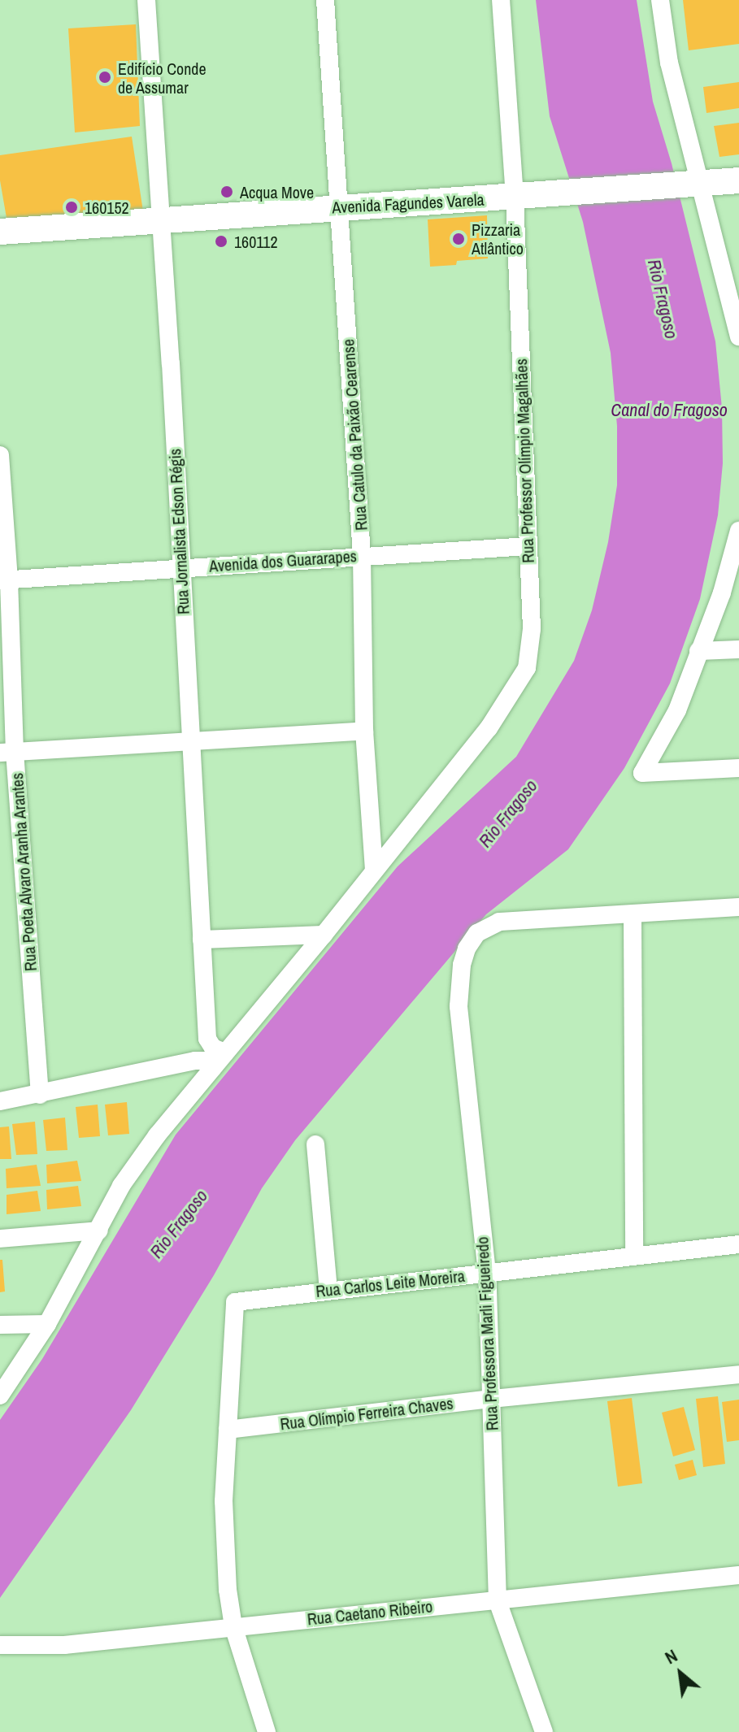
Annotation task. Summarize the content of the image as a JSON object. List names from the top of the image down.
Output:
{
  "streets": {
    "main road": ["Avenida Fagundes Varela"],
    "street": [
      "Rua Catulo da Paixão Cearense",
      "Rua Professor Olímpio Magalhães",
      "Rua Jornalista Edson Régis",
      "Avenida dos Guararapes",
      "Rua Poeta Alvaro Aranha Arantes",
      "Rua Carlos Leite Moreira",
      "Rua Professora Marli Figueiredo",
      "Rua Olímpio Ferreira Chaves",
      "Rua Caetano Ribeiro"
    ]
  },
  "crossings": [
    ["Avenida Fagundes Varela", "Rua Catulo da Paixão Cearense"],
    ["Avenida Fagundes Varela", "Rua Professor Olímpio Magalhães"],
    ["Avenida Fagundes Varela", "Rua Jornalista Edson Régis"],
    ["Rua Catulo da Paixão Cearense", "Rua Professor Olímpio Magalhães"],
    ["Rua Catulo da Paixão Cearense", "Avenida dos Guararapes"],
    ["Rua Professor Olímpio Magalhães", "Rua Jornalista Edson Régis"],
    ["Rua Professor Olímpio Magalhães", "Avenida dos Guararapes"],
    ["Rua Jornalista Edson Régis", "Avenida dos Guararapes"],
    ["Avenida dos Guararapes", "Rua Poeta Alvaro Aranha Arantes"],
    ["Rua Carlos Leite Moreira", "Rua Professora Marli Figueiredo"],
    ["Rua Carlos Leite Moreira", "Rua Olímpio Ferreira Chaves"],
    ["Rua Professora Marli Figueiredo", "Rua Olímpio Ferreira Chaves"],
    ["Rua Professora Marli Figueiredo", "Rua Caetano Ribeiro"]
  ],
  "water": ["Rio Fragoso", "Canal do Fragoso"],
  "places": [
    "Edifício Conde de Assumar",
    "Acqua Move",
    "160152",
    "Pizzaria Atlântico",
    "160112"
  ],
  "north": "top left"
}
